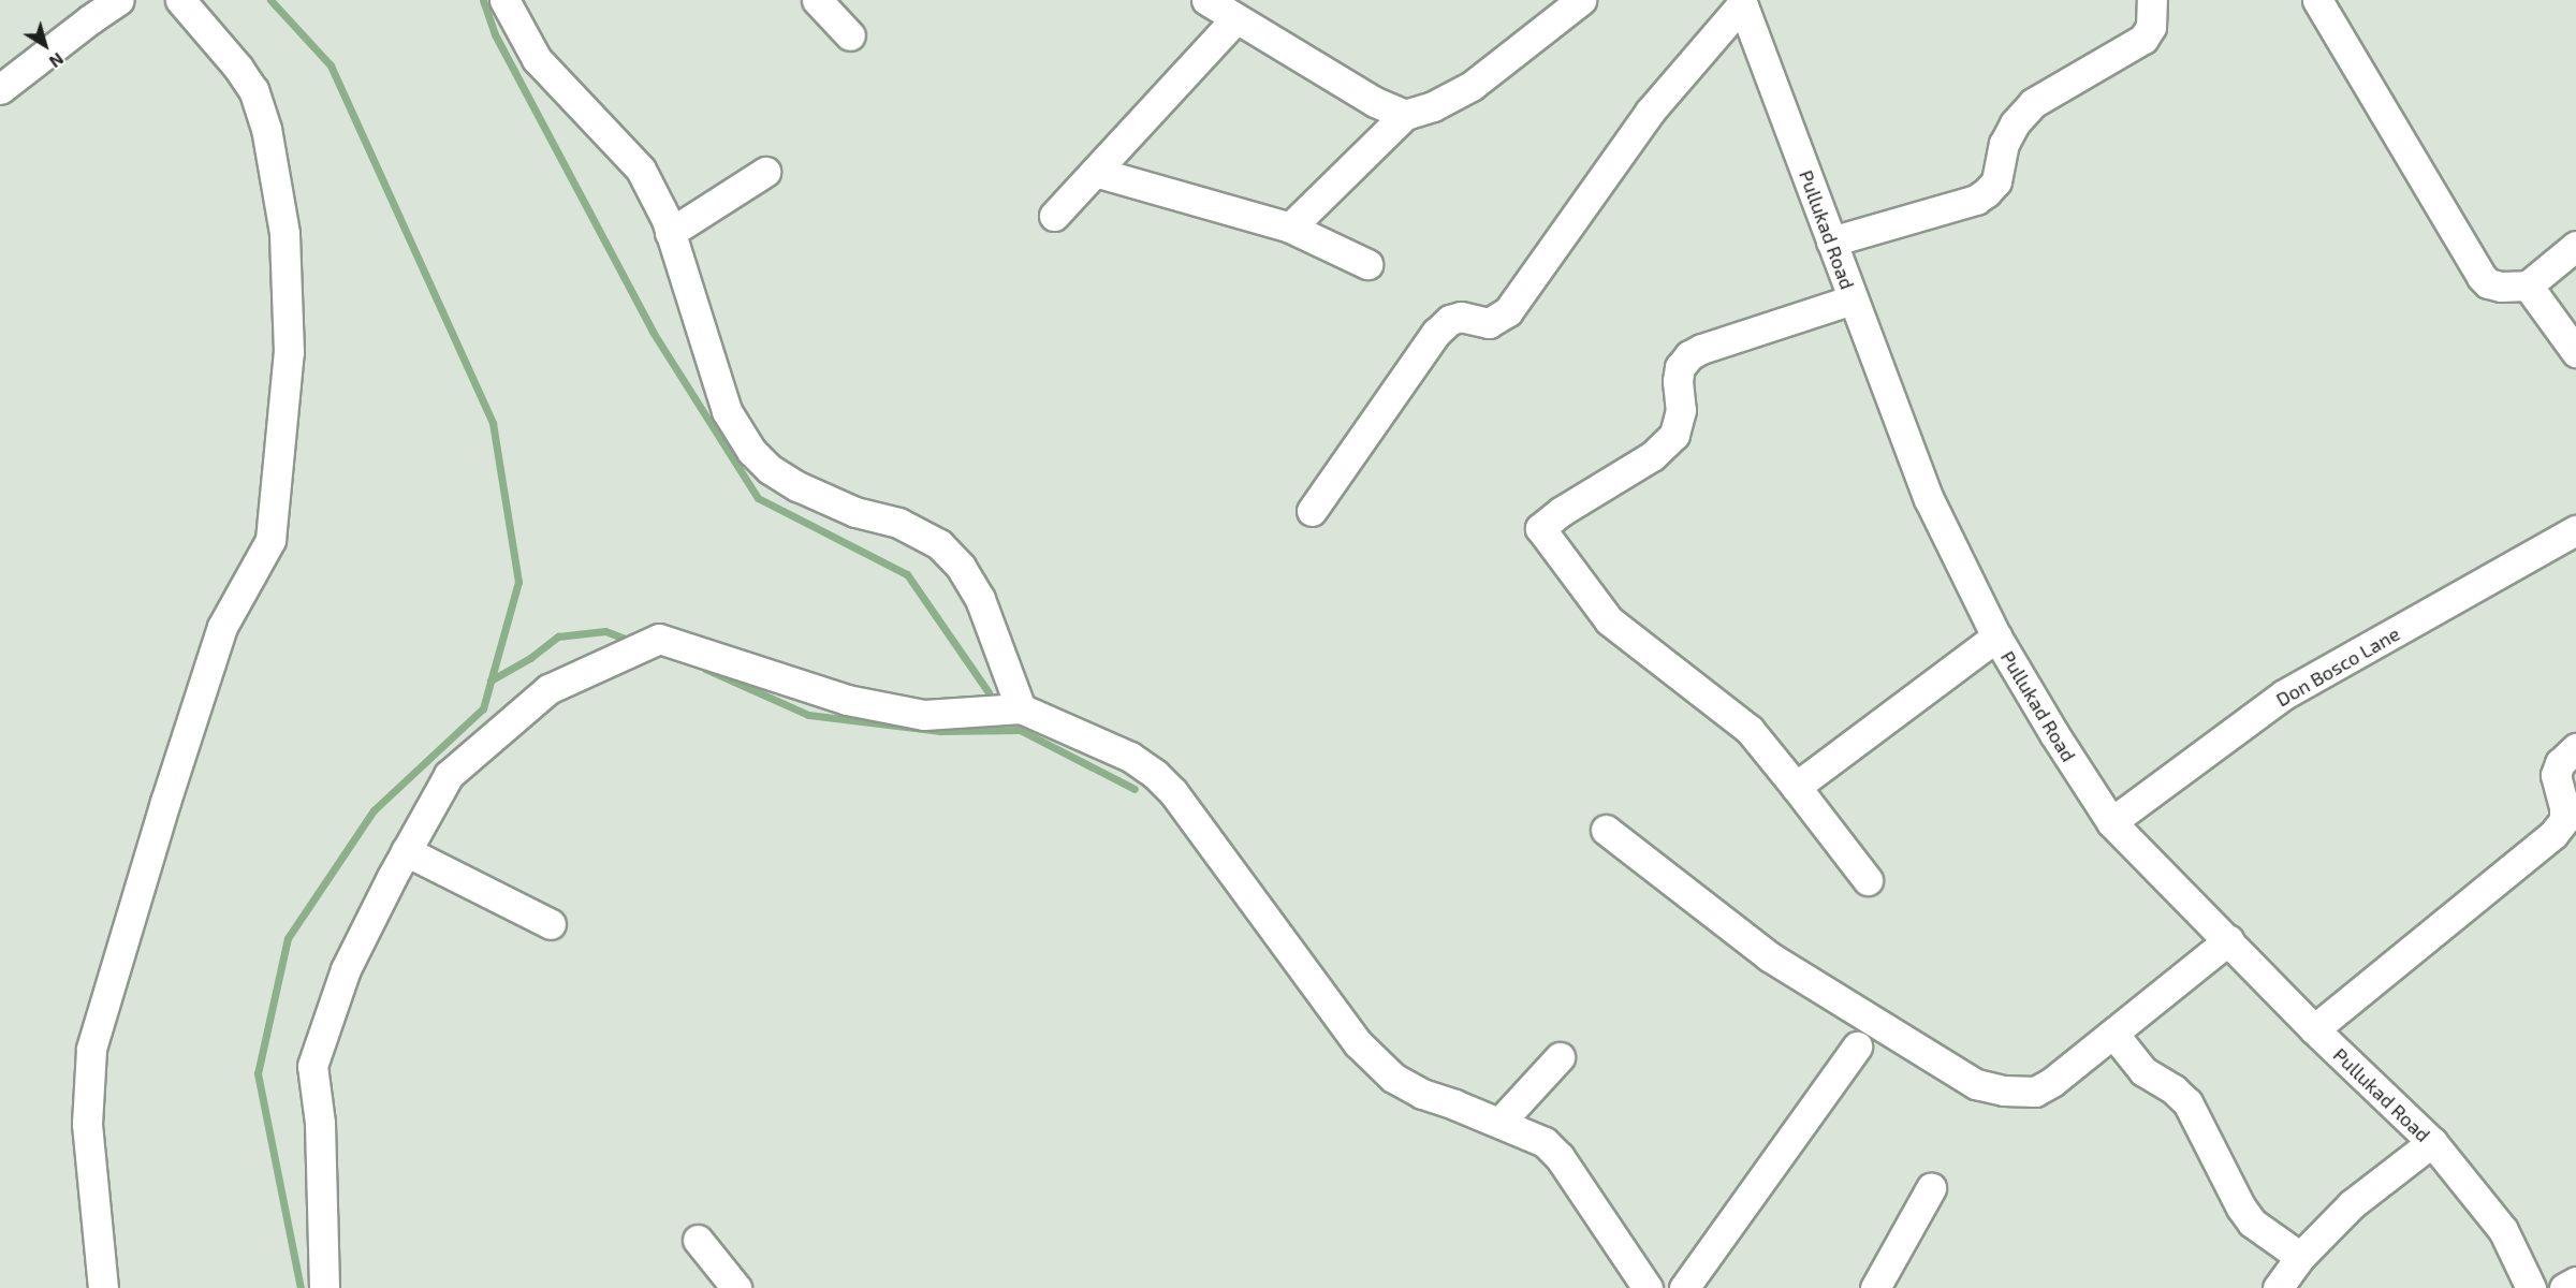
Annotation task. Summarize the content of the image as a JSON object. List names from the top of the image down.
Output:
{
  "streets": {
    "street": ["Pullukad Road", "Don Bosco Lane"]
  },
  "crossings": [
    ["Pullukad Road", "Don Bosco Lane"]
  ],
  "north": "bottom right"
}
